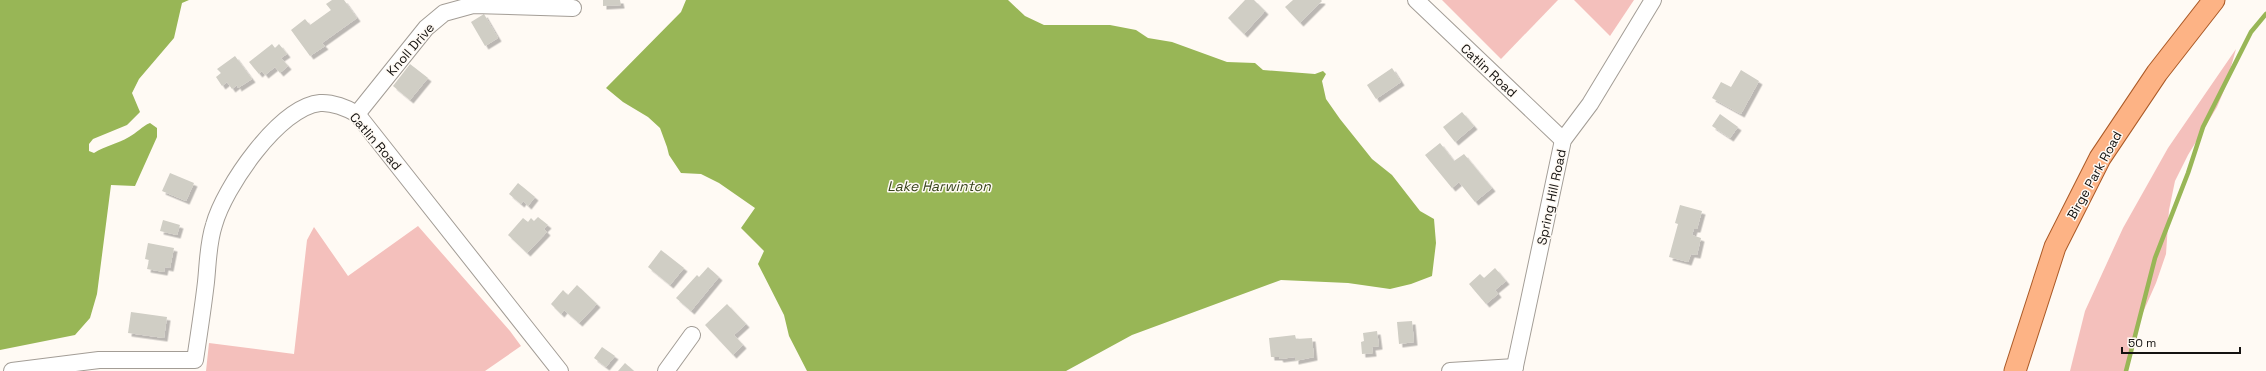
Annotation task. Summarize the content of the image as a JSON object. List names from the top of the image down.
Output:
{
  "streets": {
    "main road": ["Birge Park Road"],
    "street": ["Knoll Drive", "Catlin Road", "Spring Hill Road"]
  },
  "crossings": [
    ["Knoll Drive", "Catlin Road"],
    ["Catlin Road", "Spring Hill Road"]
  ],
  "water": ["Lake Harwinton"],
  "scale_bar": "50 m"
}
